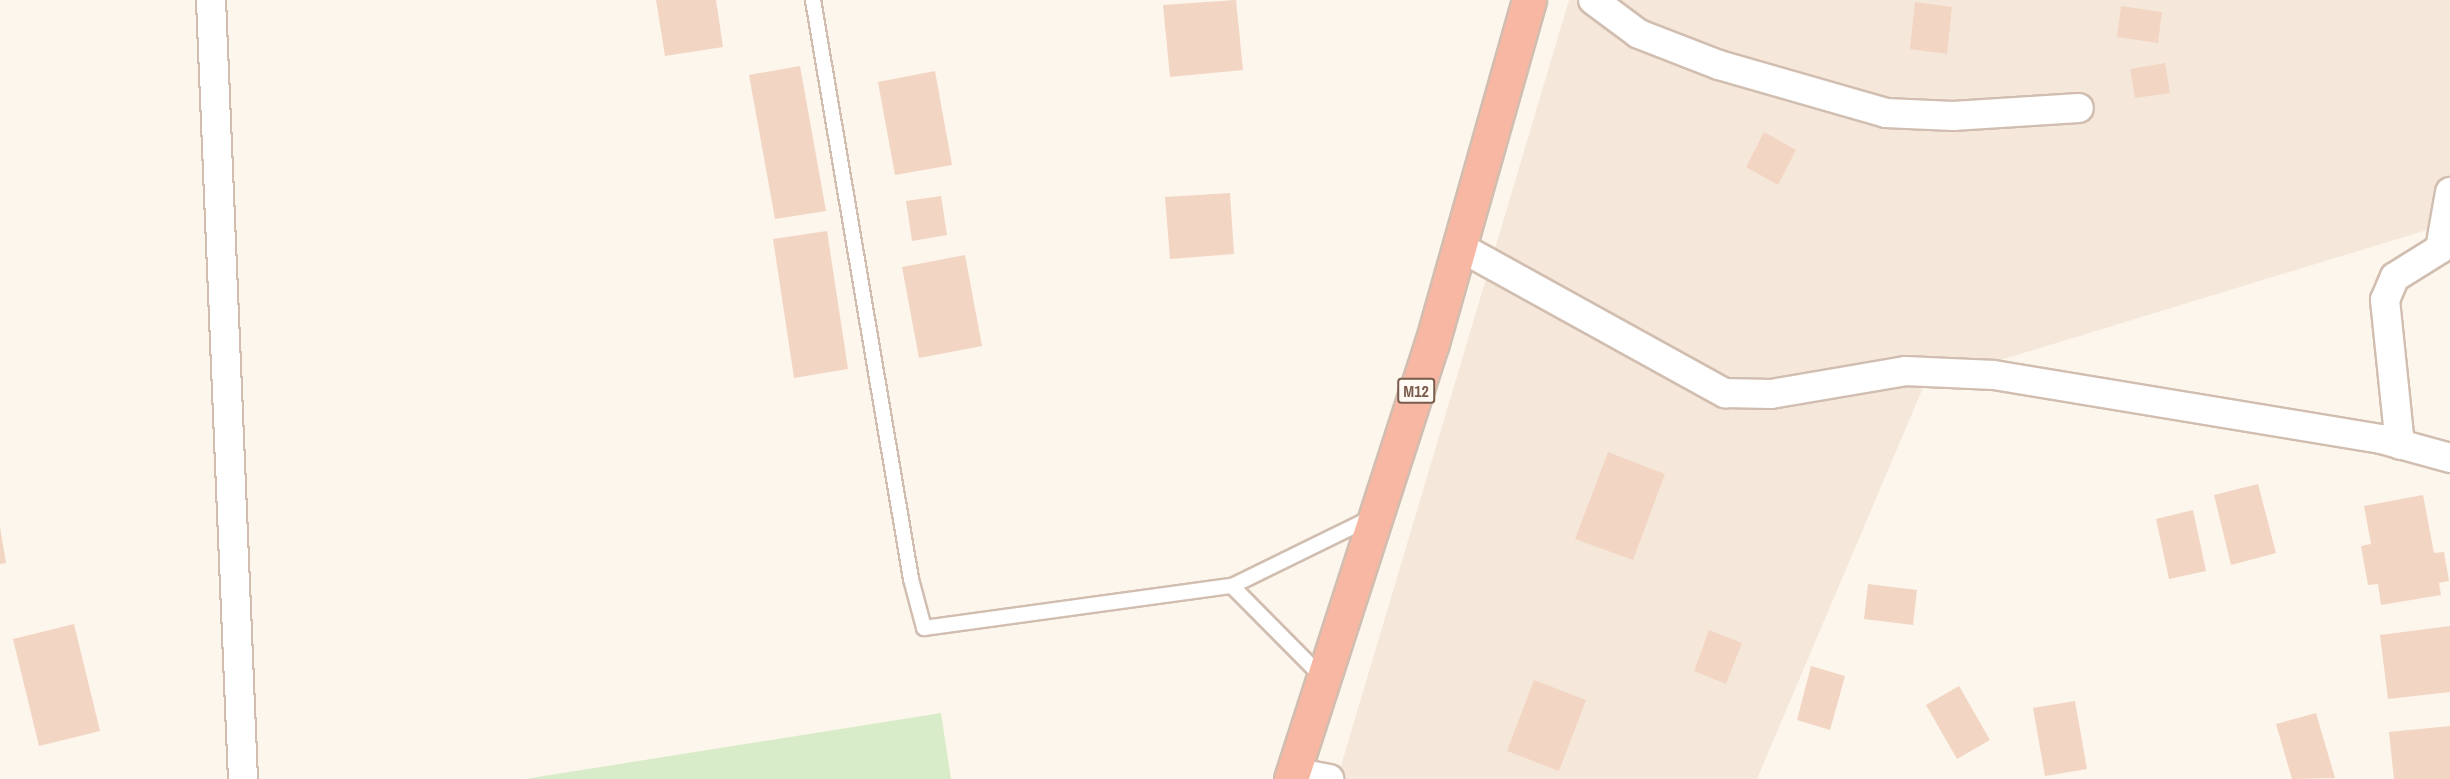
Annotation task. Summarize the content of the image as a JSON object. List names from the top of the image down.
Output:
{
  "streets": {
    "highway": ["M12"]
  }
}
